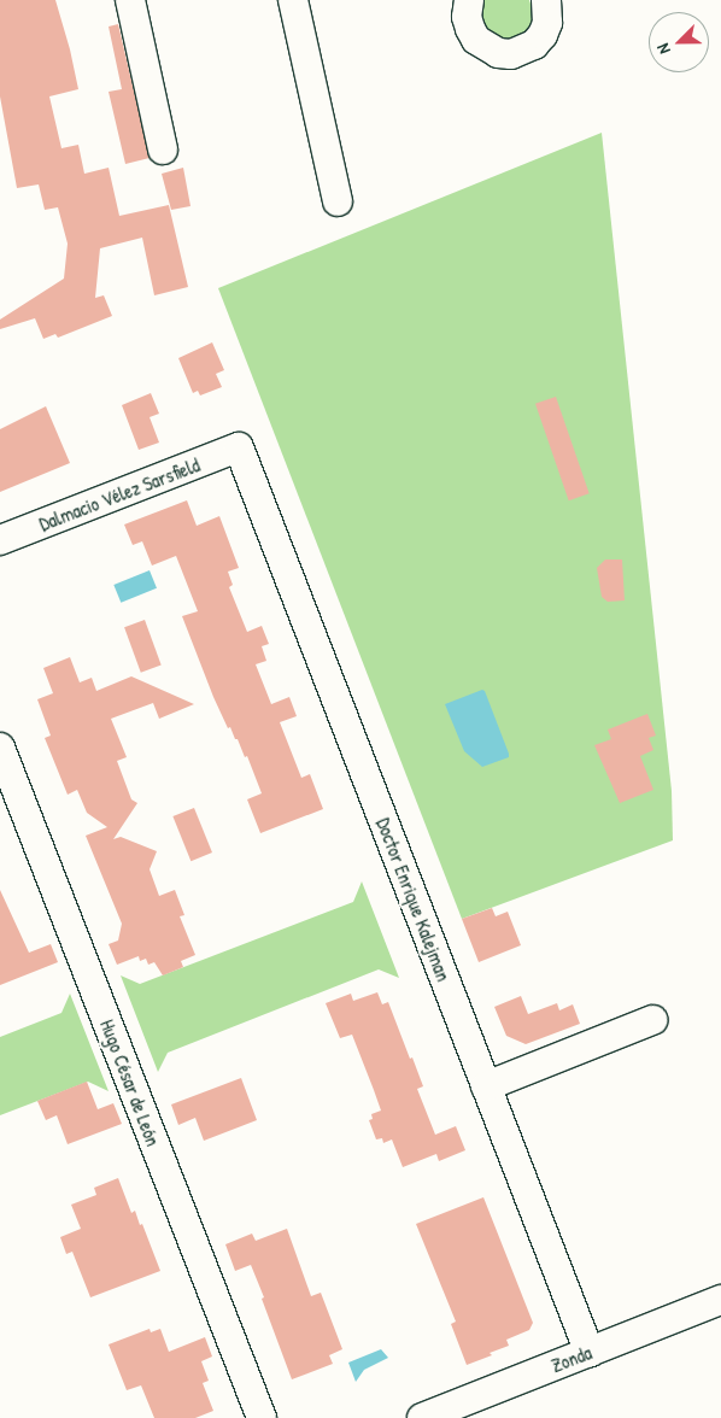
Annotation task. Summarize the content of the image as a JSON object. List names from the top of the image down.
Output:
{
  "streets": {
    "street": [
      "Dalmacio Vélez Sarsfield",
      "Doctor Enrique Kalejman",
      "Hugo César de León",
      "Zonda"
    ]
  },
  "crossings": [
    ["Dalmacio Vélez Sarsfield", "Doctor Enrique Kalejman"],
    ["Doctor Enrique Kalejman", "Zonda"]
  ],
  "north": "bottom left"
}
